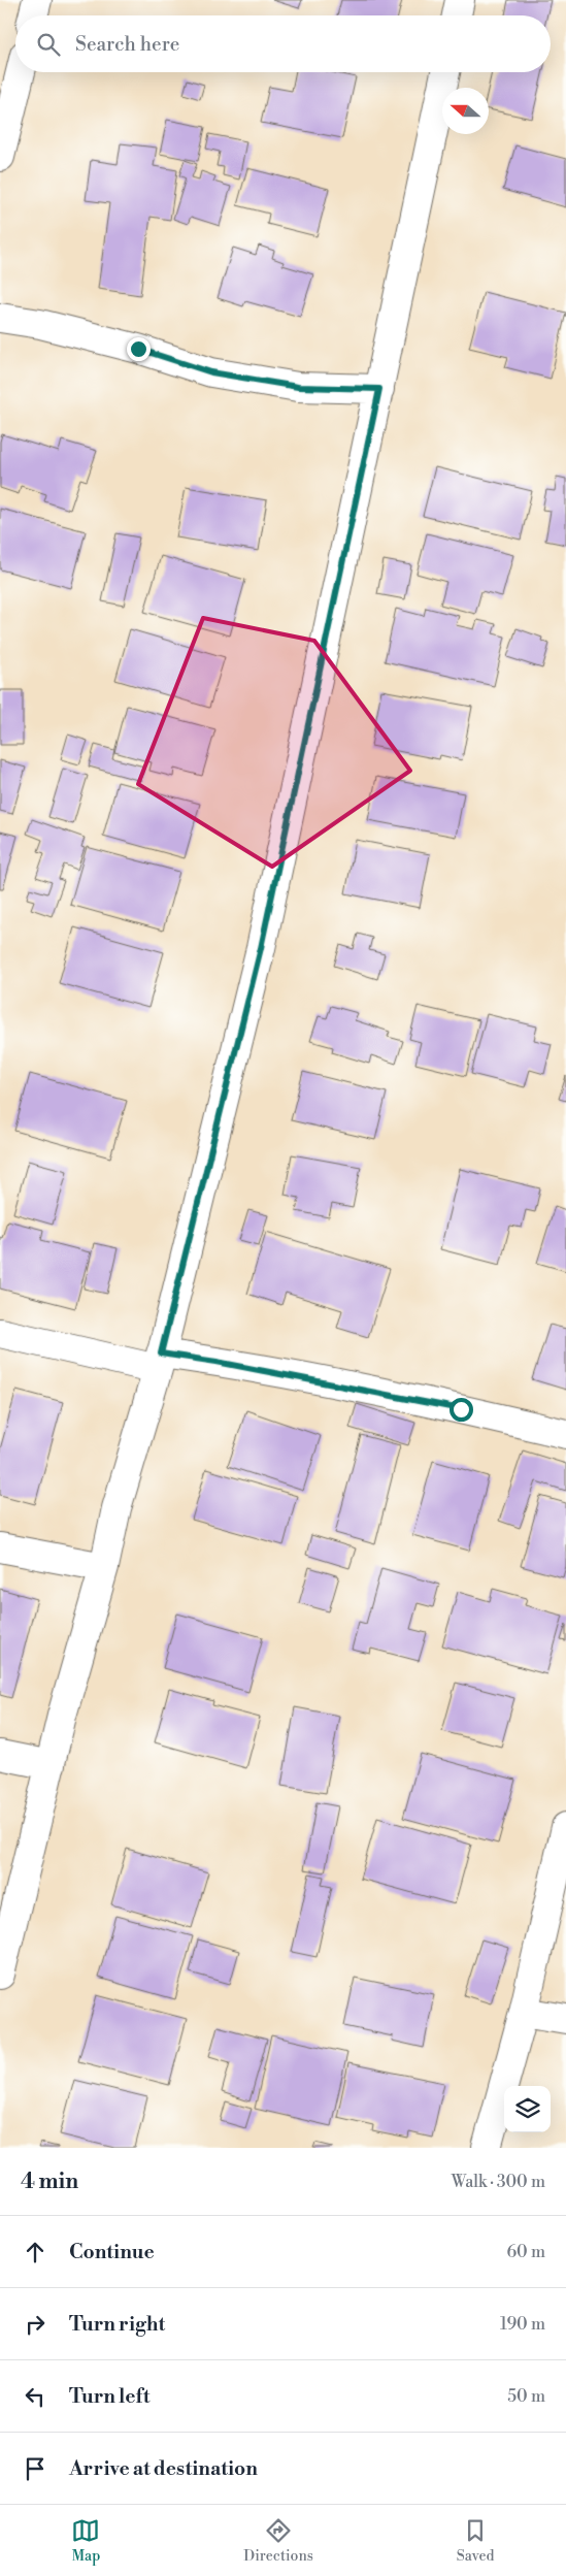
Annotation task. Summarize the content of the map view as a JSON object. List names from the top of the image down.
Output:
{
  "north": "left",
  "page": {
    "search": "Search here",
    "heading": ["4 min", "Walk · 300 m"],
    "list": [
      ["Continue", "60 m"],
      ["Turn right", "190 m"],
      ["Turn left", "50 m"],
      "Arrive at destination"
    ],
    "nav": ["Map", "Directions", "Saved"]
  }
}
